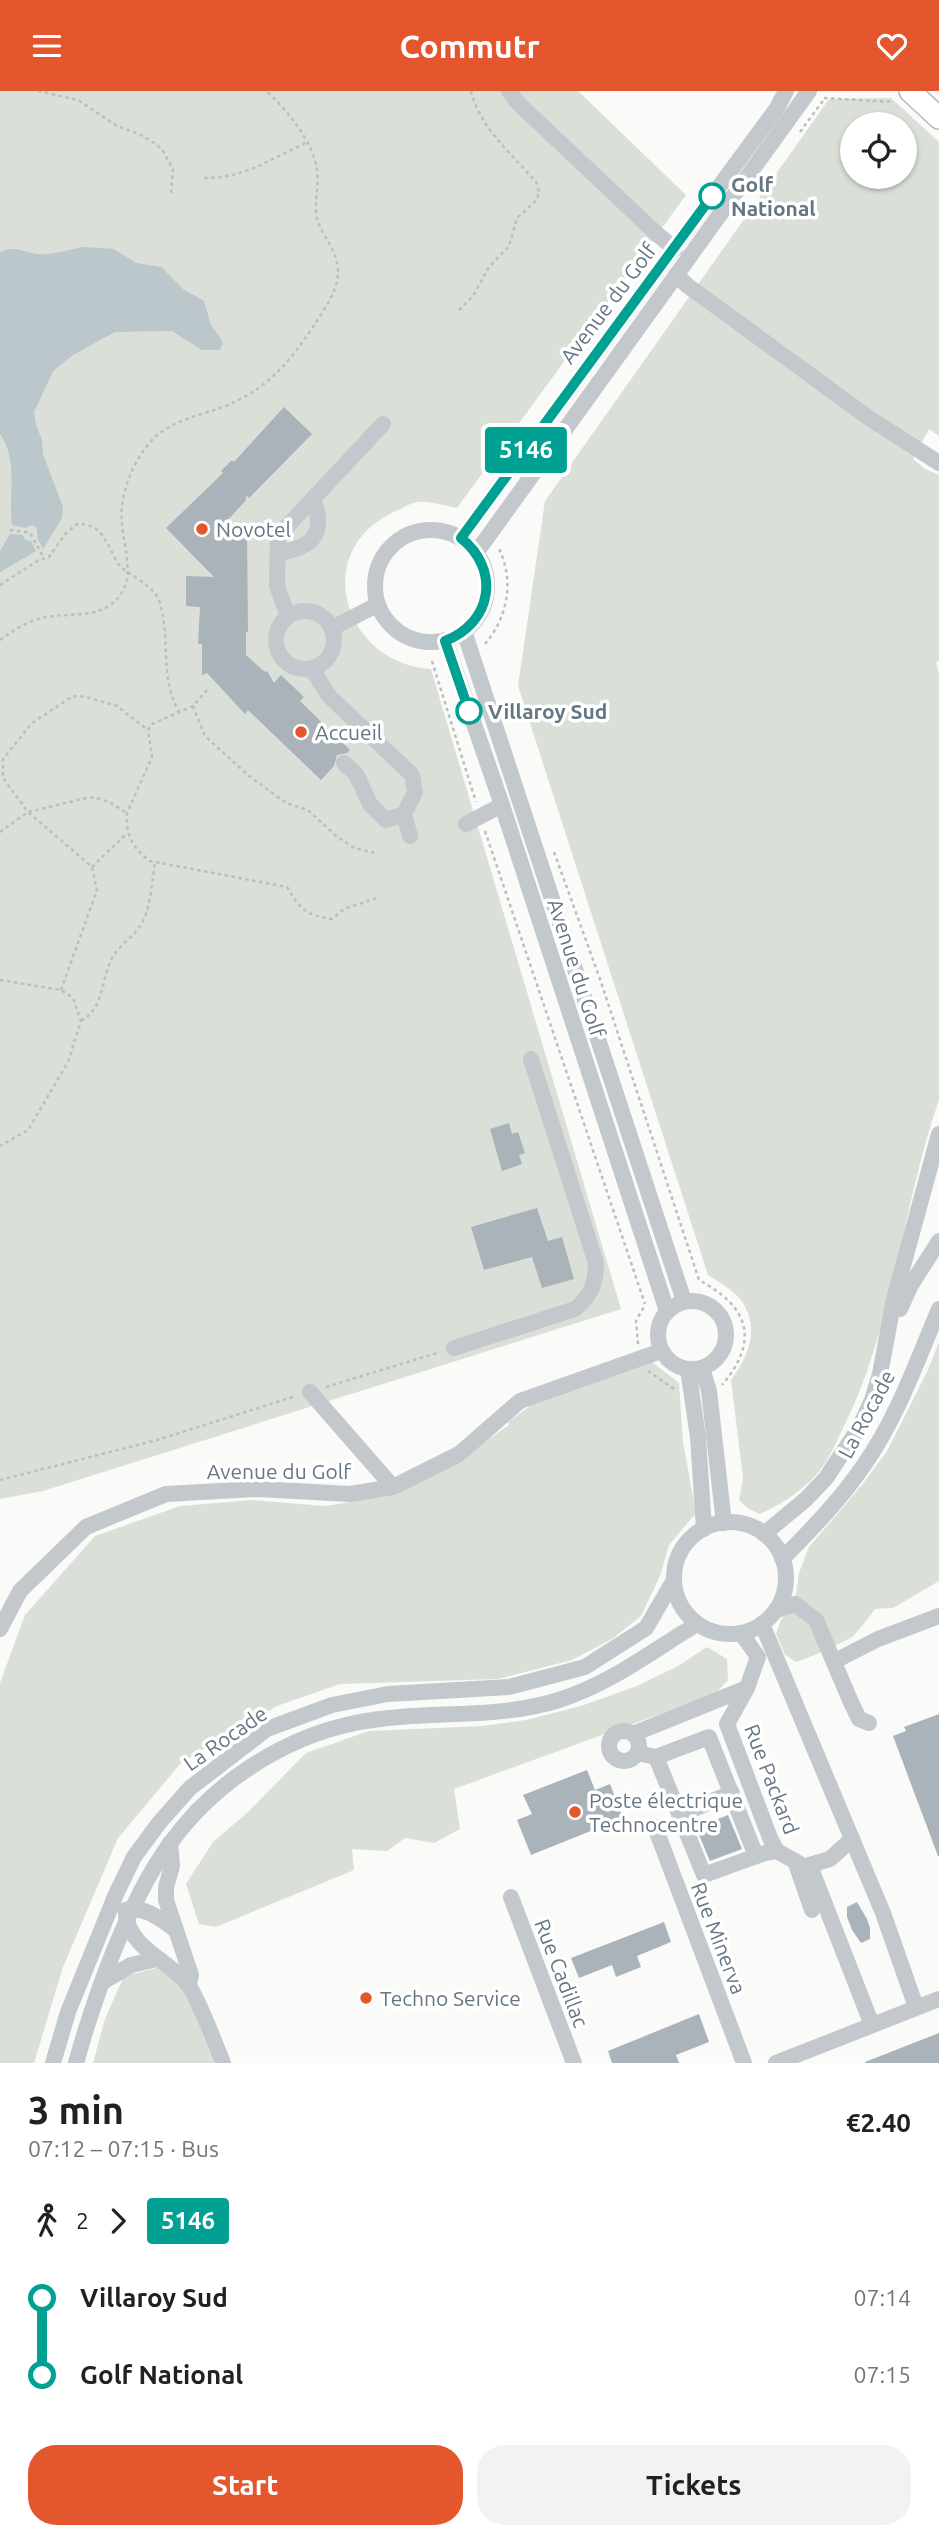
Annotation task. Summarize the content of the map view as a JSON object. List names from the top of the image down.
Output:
{
  "streets": {
    "street": [
      "Avenue du Golf",
      "La Rocade",
      "Rue Packard",
      "Rue Minerva",
      "Rue Cadillac"
    ]
  },
  "places": [
    "Golf National",
    "Novotel",
    "Villaroy Sud",
    "Accueil",
    "Poste électrique Technocentre",
    "Techno Service"
  ],
  "lines": ["bus line 5146"],
  "page": {
    "header": "Commutr",
    "on_map": "5146",
    "heading": ["3 min", "07:12 – 07:15 · Bus", "€2.40"],
    "legs": ["2", "5146"],
    "list": [
      {
        "name": "Villaroy Sud",
        "value": "07:14"
      },
      {
        "name": "Golf National",
        "value": "07:15"
      }
    ],
    "buttons": ["Start", "Tickets"]
  }
}
